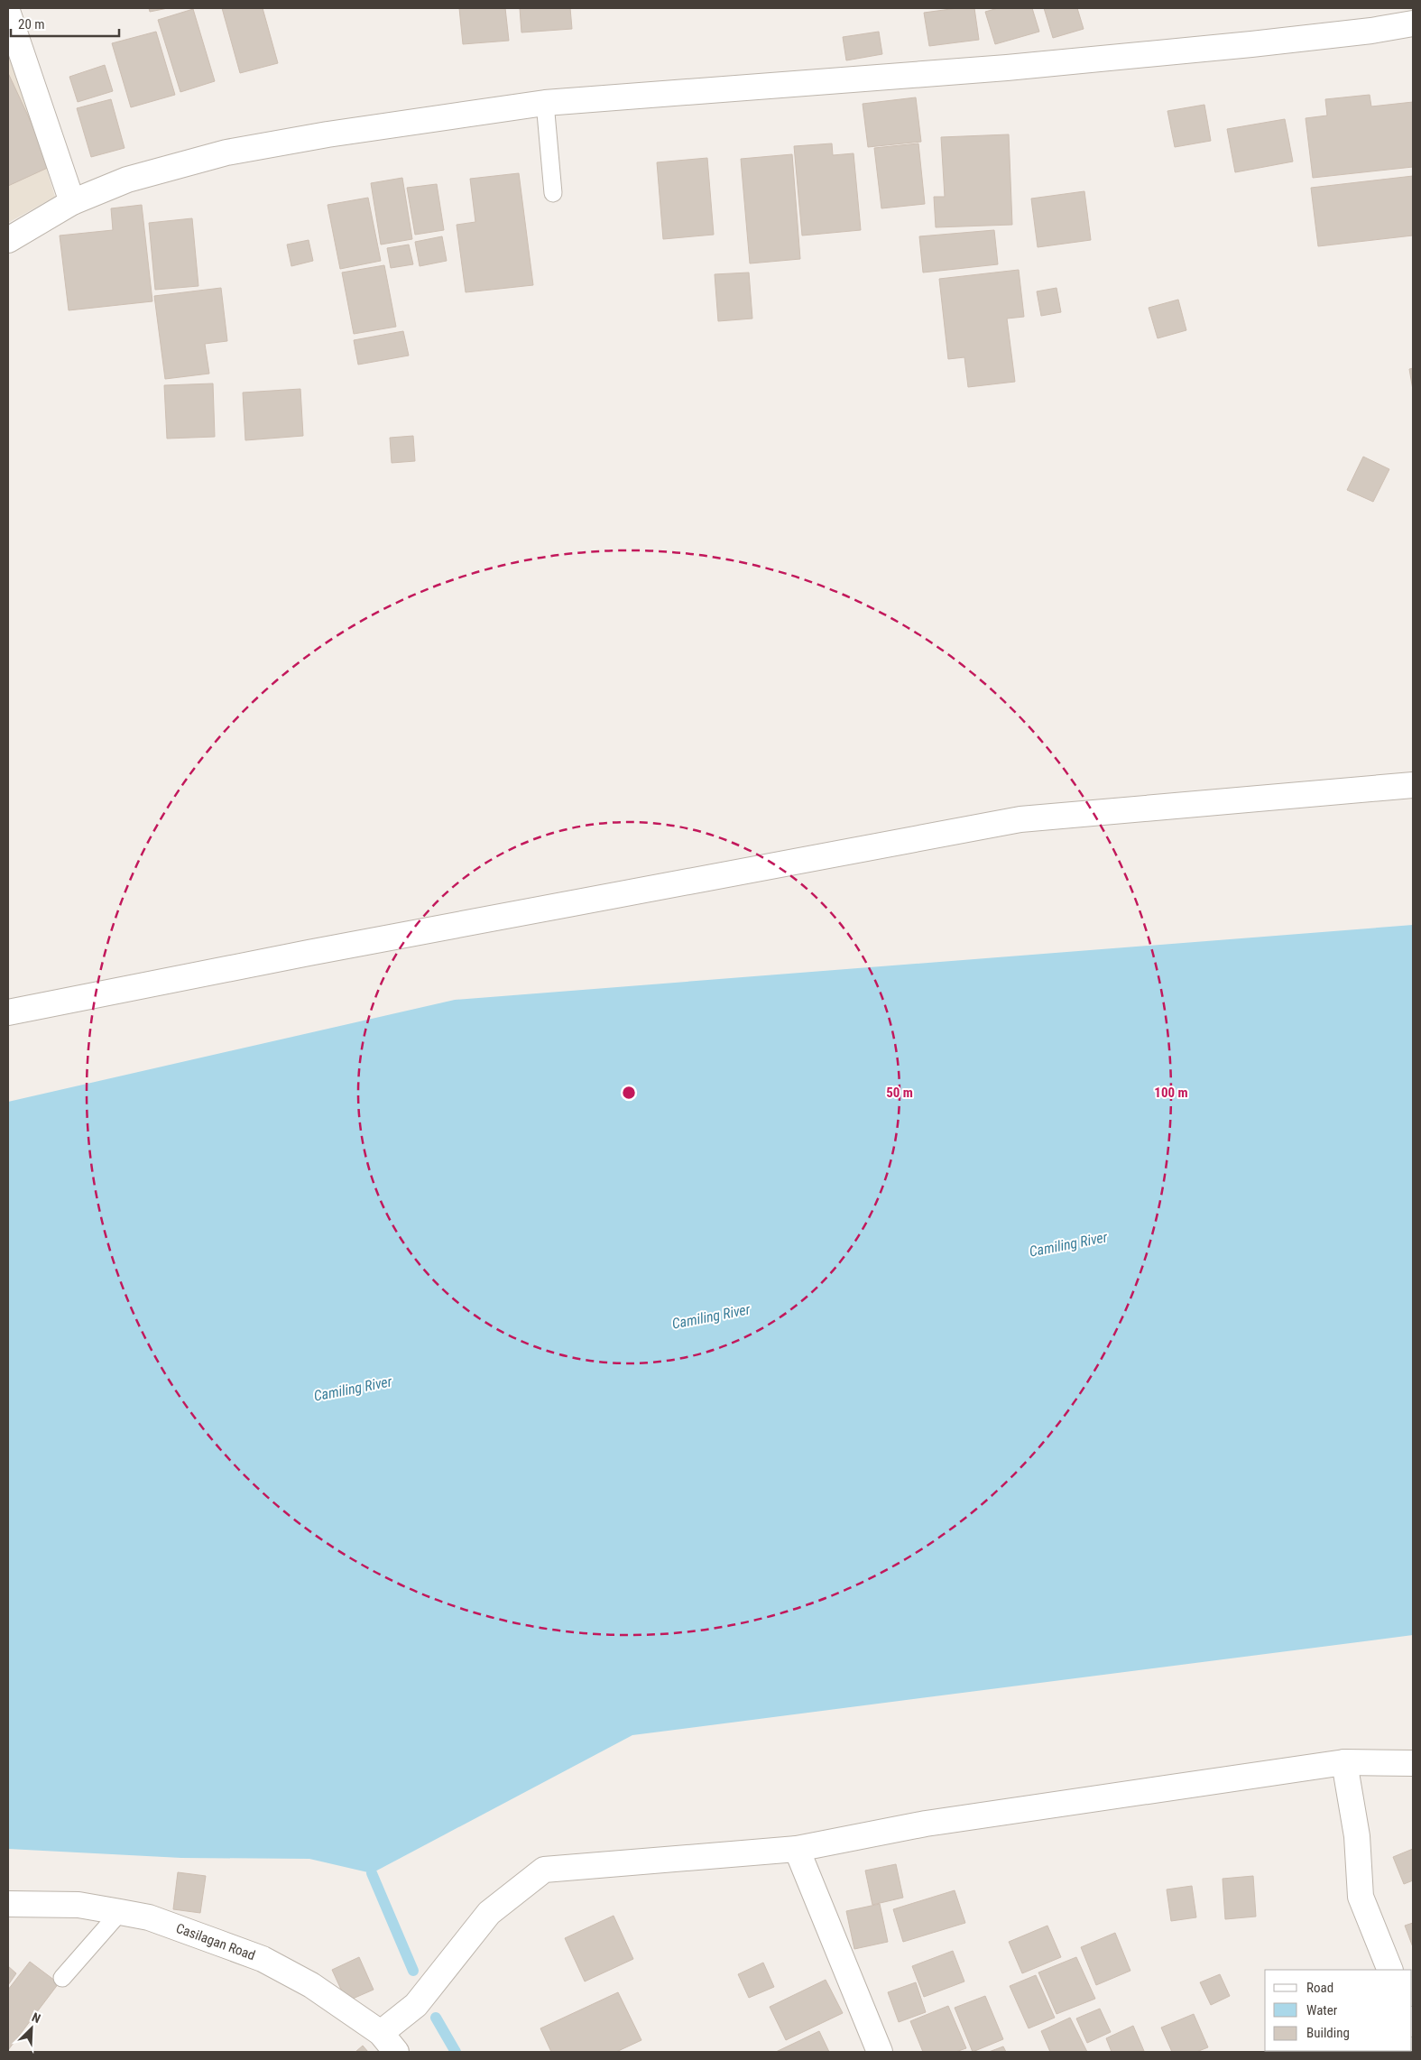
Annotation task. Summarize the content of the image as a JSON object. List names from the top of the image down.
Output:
{
  "streets": {
    "street": ["Casilagan Road"]
  },
  "water": ["Camiling River"],
  "legend": ["Road", "Water", "Building"],
  "scale_bar": "20 m",
  "north": "top right",
  "rings": ["50 m", "100 m"]
}
